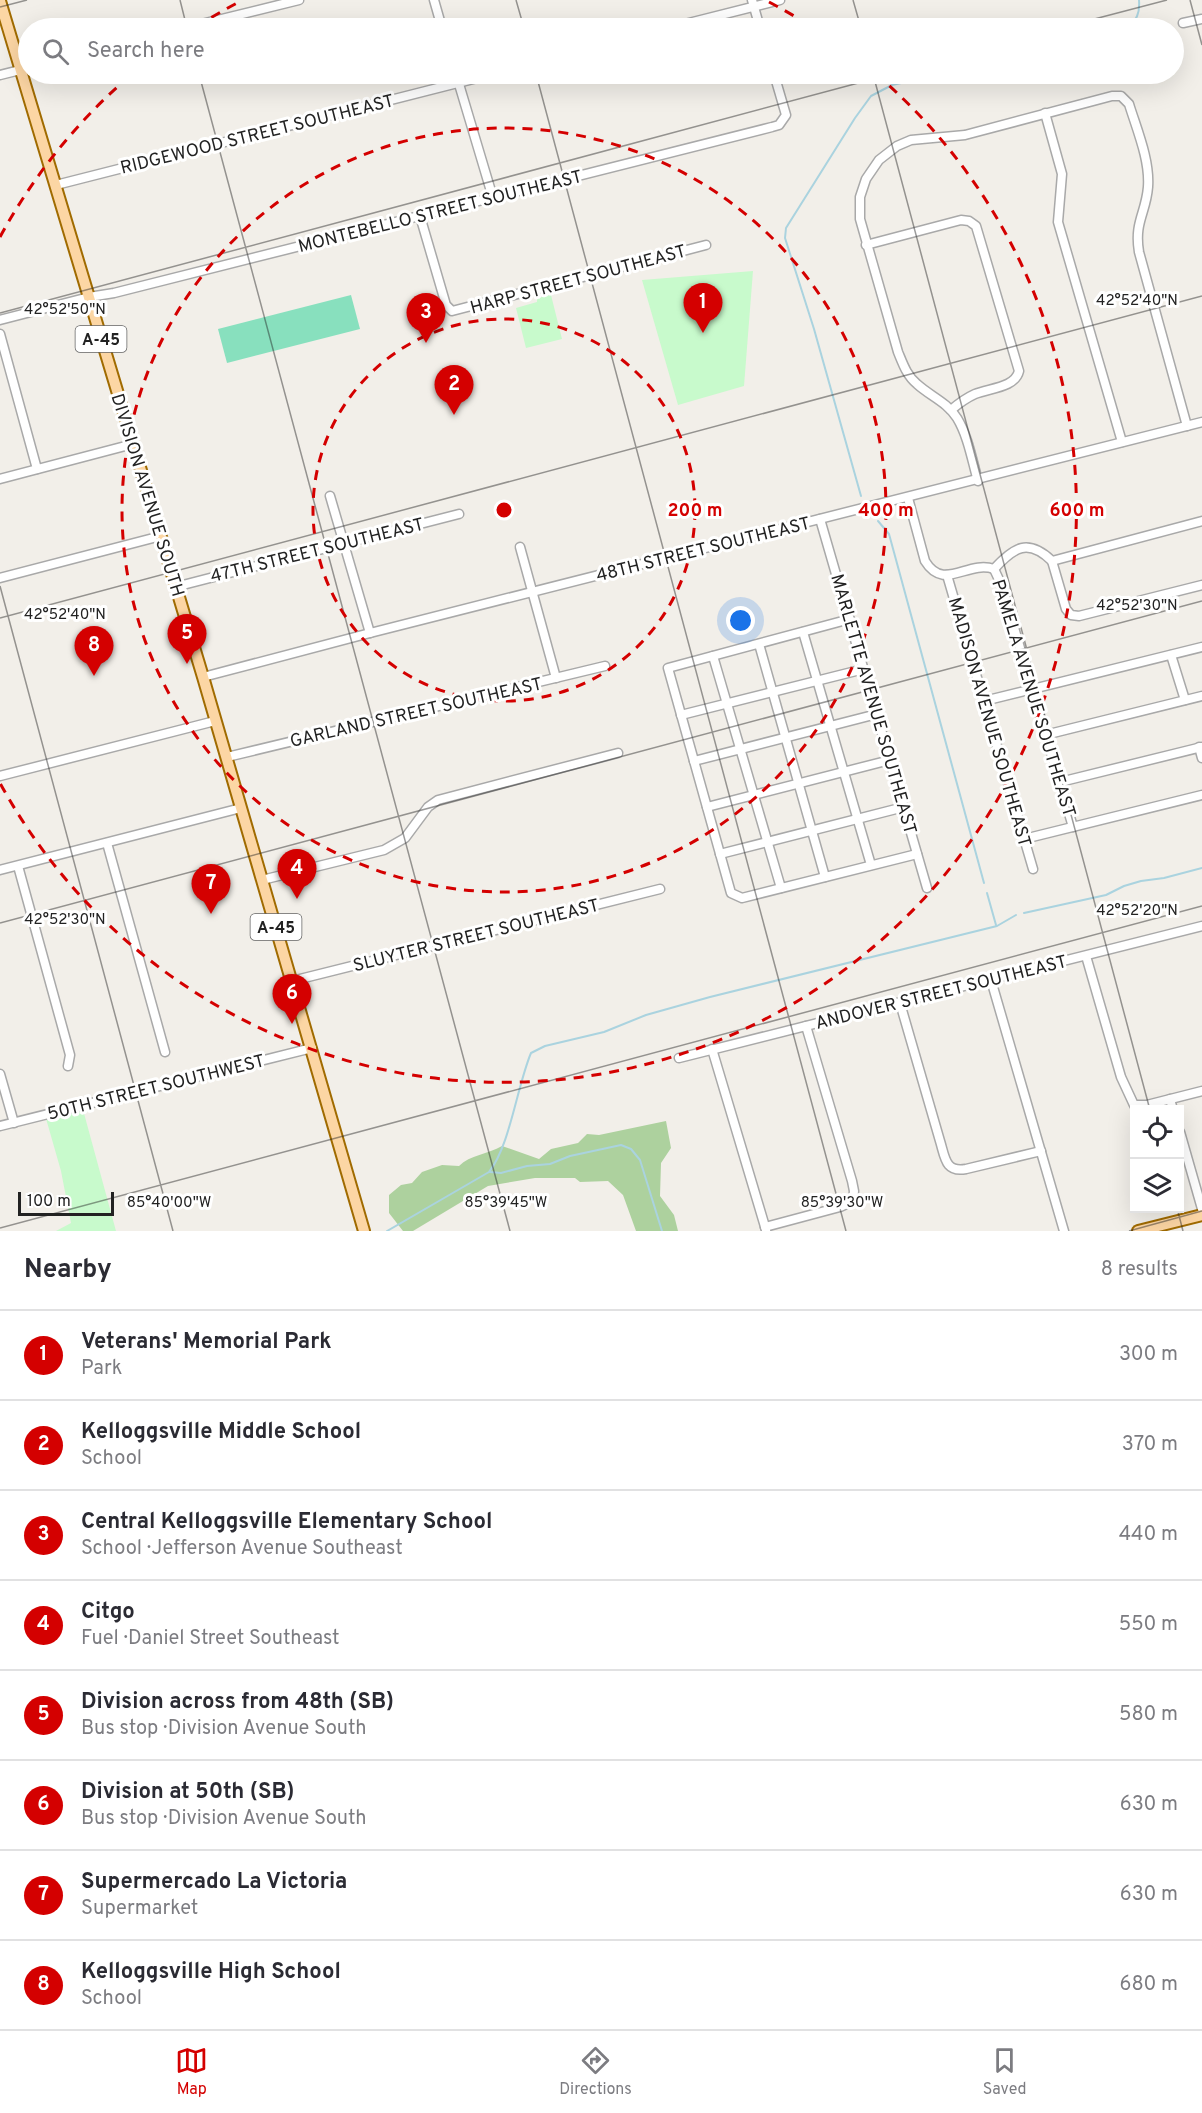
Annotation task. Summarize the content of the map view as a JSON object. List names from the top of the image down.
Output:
{
  "streets": {
    "main road": ["A-45", "DIVISION AVENUE SOUTH"],
    "street": [
      "RIDGEWOOD STREET SOUTHEAST",
      "MONTEBELLO STREET SOUTHEAST",
      "HARP STREET SOUTHEAST",
      "48TH STREET SOUTHEAST",
      "47TH STREET SOUTHEAST",
      "PAMELA AVENUE SOUTHEAST",
      "MARLETTE AVENUE SOUTHEAST",
      "GARLAND STREET SOUTHEAST",
      "MADISON AVENUE SOUTHEAST",
      "SLUYTER STREET SOUTHEAST",
      "ANDOVER STREET SOUTHEAST",
      "50TH STREET SOUTHWEST"
    ]
  },
  "crossings": [
    ["RIDGEWOOD STREET SOUTHEAST", "DIVISION AVENUE SOUTH"],
    ["MONTEBELLO STREET SOUTHEAST", "HARP STREET SOUTHEAST"],
    ["MONTEBELLO STREET SOUTHEAST", "DIVISION AVENUE SOUTH"],
    ["DIVISION AVENUE SOUTH", "48TH STREET SOUTHEAST"],
    ["DIVISION AVENUE SOUTH", "47TH STREET SOUTHEAST"],
    ["DIVISION AVENUE SOUTH", "GARLAND STREET SOUTHEAST"],
    ["DIVISION AVENUE SOUTH", "SLUYTER STREET SOUTHEAST"],
    ["DIVISION AVENUE SOUTH", "50TH STREET SOUTHWEST"],
    ["48TH STREET SOUTHEAST", "MARLETTE AVENUE SOUTHEAST"]
  ],
  "scale_bar": "100 m",
  "page": {
    "search": "Search here",
    "pins": [
      "1",
      "3",
      "2",
      "5",
      "8",
      "4",
      "7",
      "6"
    ],
    "scale": "100 m",
    "heading": ["Nearby", "8 results"],
    "list": [
      {
        "mark": "1",
        "name": "Veterans' Memorial Park",
        "note": "Park",
        "value": "300 m"
      },
      {
        "mark": "2",
        "name": "Kelloggsville Middle School",
        "note": "School",
        "value": "370 m"
      },
      {
        "mark": "3",
        "name": "Central Kelloggsville Elementary School",
        "note": "School · Jefferson Avenue Southeast",
        "value": "440 m"
      },
      {
        "mark": "4",
        "name": "Citgo",
        "note": "Fuel · Daniel Street Southeast",
        "value": "550 m"
      },
      {
        "mark": "5",
        "name": "Division across from 48th (SB)",
        "note": "Bus stop · Division Avenue South",
        "value": "580 m"
      },
      {
        "mark": "6",
        "name": "Division at 50th (SB)",
        "note": "Bus stop · Division Avenue South",
        "value": "630 m"
      },
      {
        "mark": "7",
        "name": "Supermercado La Victoria",
        "note": "Supermarket",
        "value": "630 m"
      },
      {
        "mark": "8",
        "name": "Kelloggsville High School",
        "note": "School",
        "value": "680 m"
      }
    ],
    "nav": ["Map", "Directions", "Saved"]
  },
  "coordinates": [
    "42°52'40\"N",
    "42°52'50\"N",
    "42°52'30\"N",
    "42°52'20\"N",
    "85°40'00\"W",
    "85°39'45\"W",
    "85°39'30\"W"
  ],
  "rings": ["200 m", "400 m", "600 m"]
}
